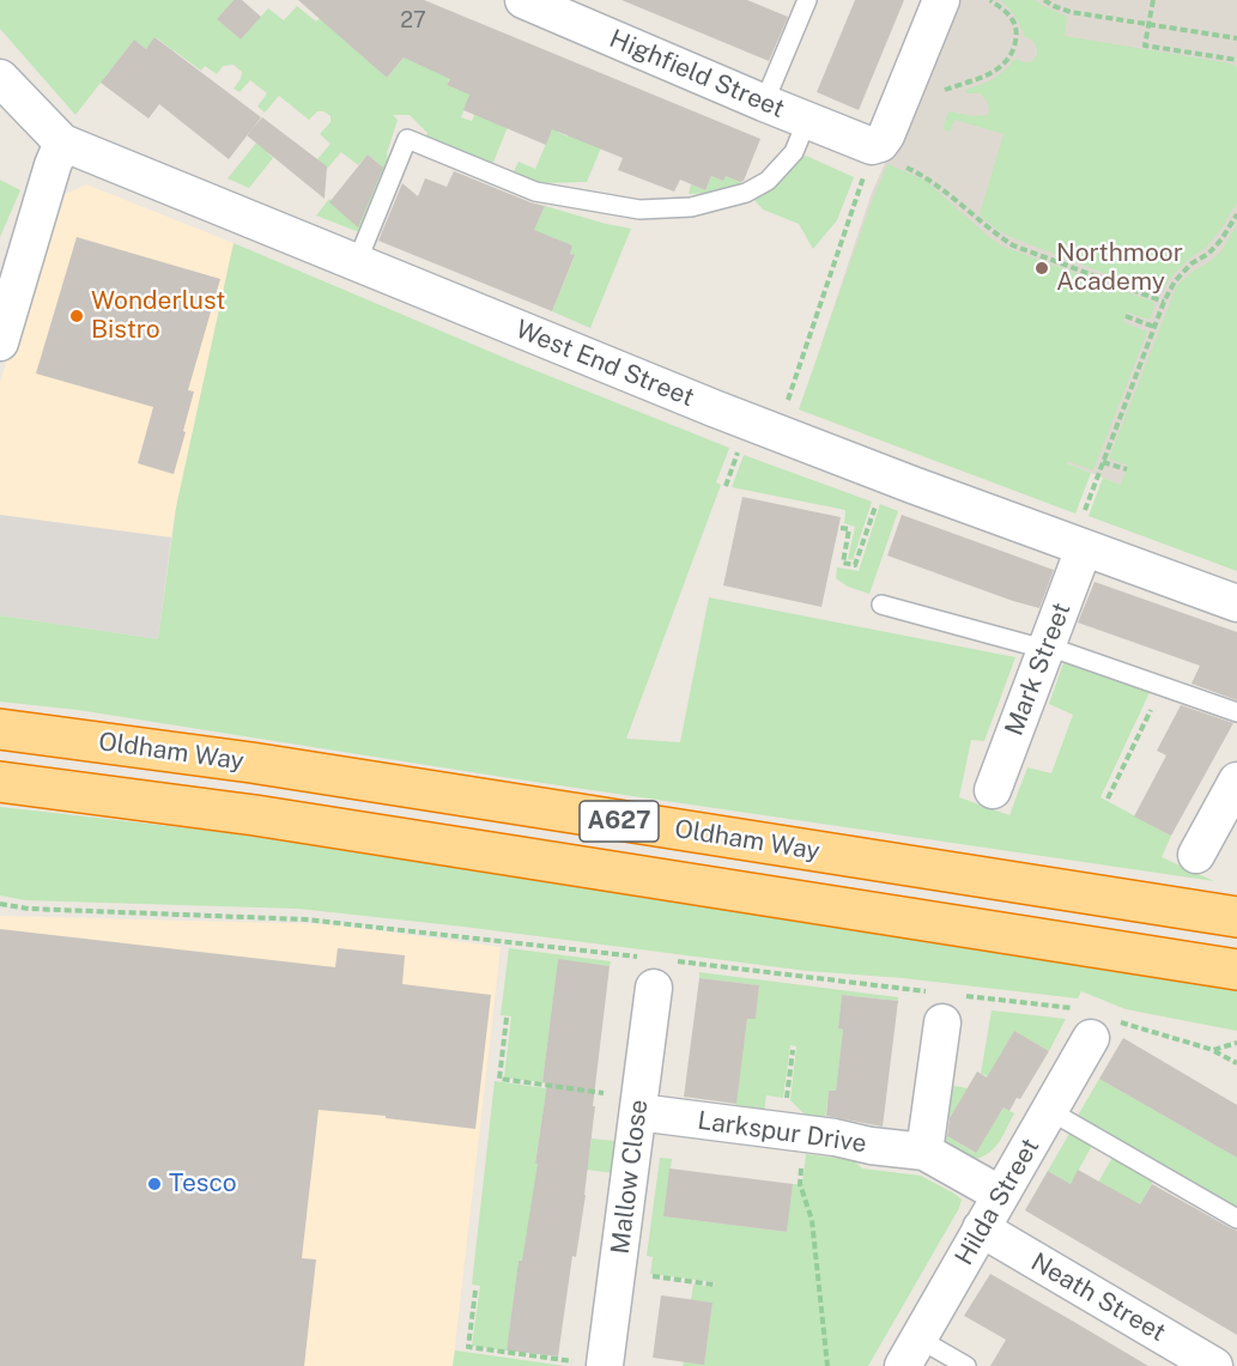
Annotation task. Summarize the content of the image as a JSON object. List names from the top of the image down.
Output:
{
  "streets": {
    "highway": ["Oldham Way", "A627"],
    "street": [
      "Highfield Street",
      "West End Street",
      "Mark Street",
      "Larkspur Drive",
      "Mallow Close",
      "Hilda Street",
      "Neath Street"
    ]
  },
  "crossings": [
    ["West End Street", "Mark Street"],
    ["Larkspur Drive", "Mallow Close"],
    ["Larkspur Drive", "Hilda Street"],
    ["Hilda Street", "Neath Street"]
  ],
  "places": ["Northmoor Academy", "Wonderlust Bistro", "Tesco"],
  "house_numbers": ["27"]
}
